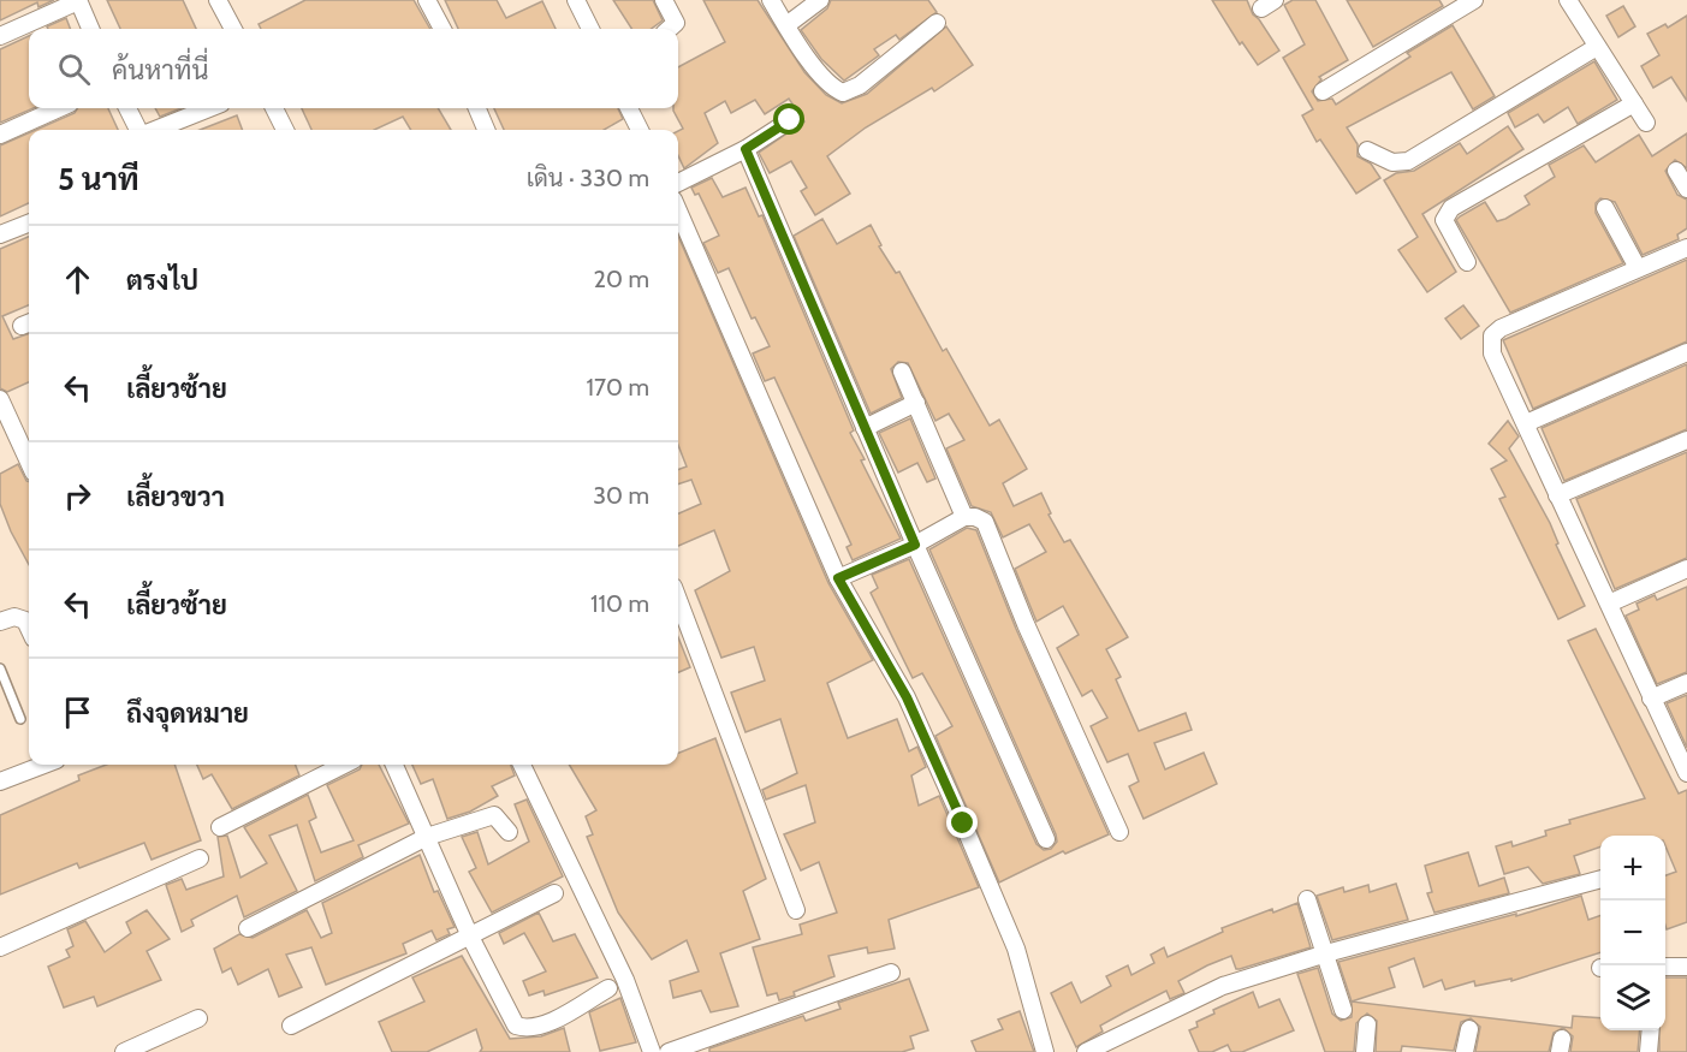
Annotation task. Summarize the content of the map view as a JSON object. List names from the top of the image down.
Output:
{
  "page": {
    "search": "ค้นหาที่นี่",
    "heading": ["5 นาที", "เดิน · 330 m"],
    "list": [
      ["ตรงไป", "20 m"],
      ["เลี้ยวซ้าย", "170 m"],
      ["เลี้ยวขวา", "30 m"],
      ["เลี้ยวซ้าย", "110 m"],
      "ถึงจุดหมาย"
    ],
    "map_buttons": ["+", "−"]
  }
}
